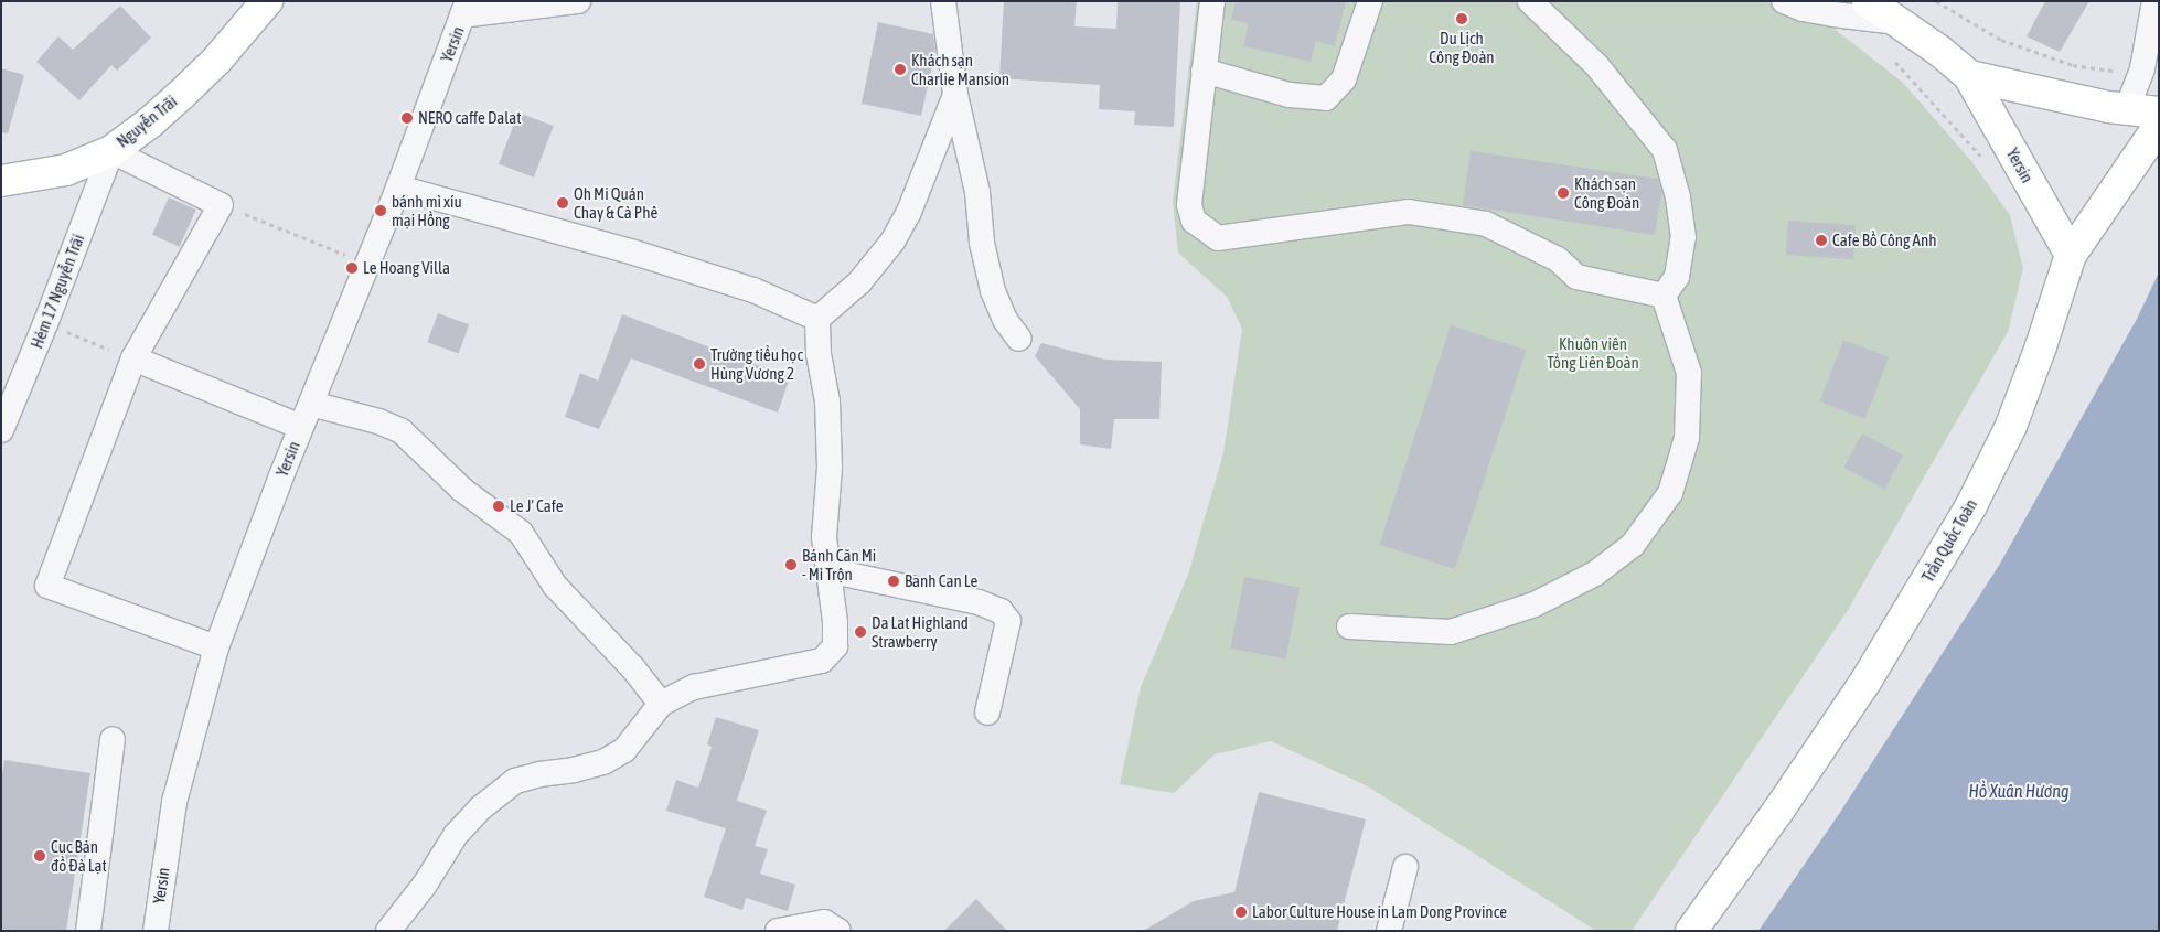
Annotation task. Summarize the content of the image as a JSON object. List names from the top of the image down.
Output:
{
  "streets": {
    "main road": ["Yersin", "Nguyễn Trãi", "Trần Quốc Toản"],
    "street": ["Hẻm 17 Nguyễn Trãi"]
  },
  "crossings": [
    ["Yersin", "Trần Quốc Toản"],
    ["Nguyễn Trãi", "Hẻm 17 Nguyễn Trãi"]
  ],
  "water": ["Hồ Xuân Hương"],
  "parks": ["Khuôn viên Tổng Liên Đoàn"],
  "places": [
    "Du Lịch Công Đoàn",
    "Khách sạn Charlie Mansion",
    "NERO caffe Dalat",
    "Khách sạn Công Đoàn",
    "Oh Mi Quán Chay & Cà Phê",
    "bánh mì xíu mại Hồng",
    "Cafe Bồ Công Anh",
    "Le Hoang Villa",
    "Trường tiểu học Hùng Vương 2",
    "Le J' Cafe",
    "Bánh Căn Mi - Mì Trộn",
    "Banh Can Le",
    "Da Lat Highland Strawberry",
    "Cục Bản đồ Đà Lạt",
    "Labor Culture House in Lam Dong Province"
  ]
}
